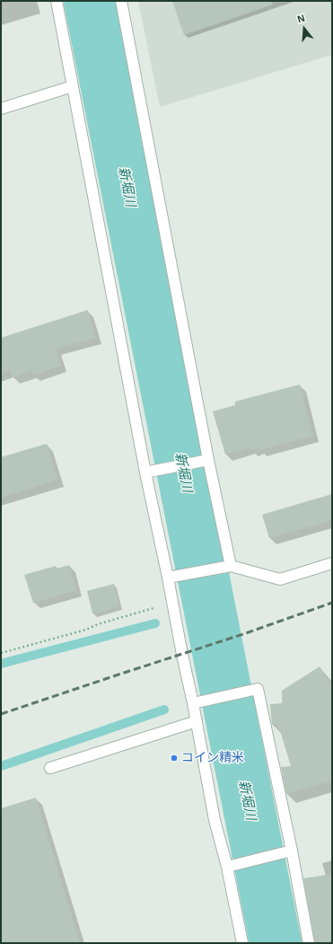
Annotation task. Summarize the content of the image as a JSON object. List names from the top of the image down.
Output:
{
  "water": ["新堀川"],
  "places": ["コイン精米"],
  "north": "top"
}
